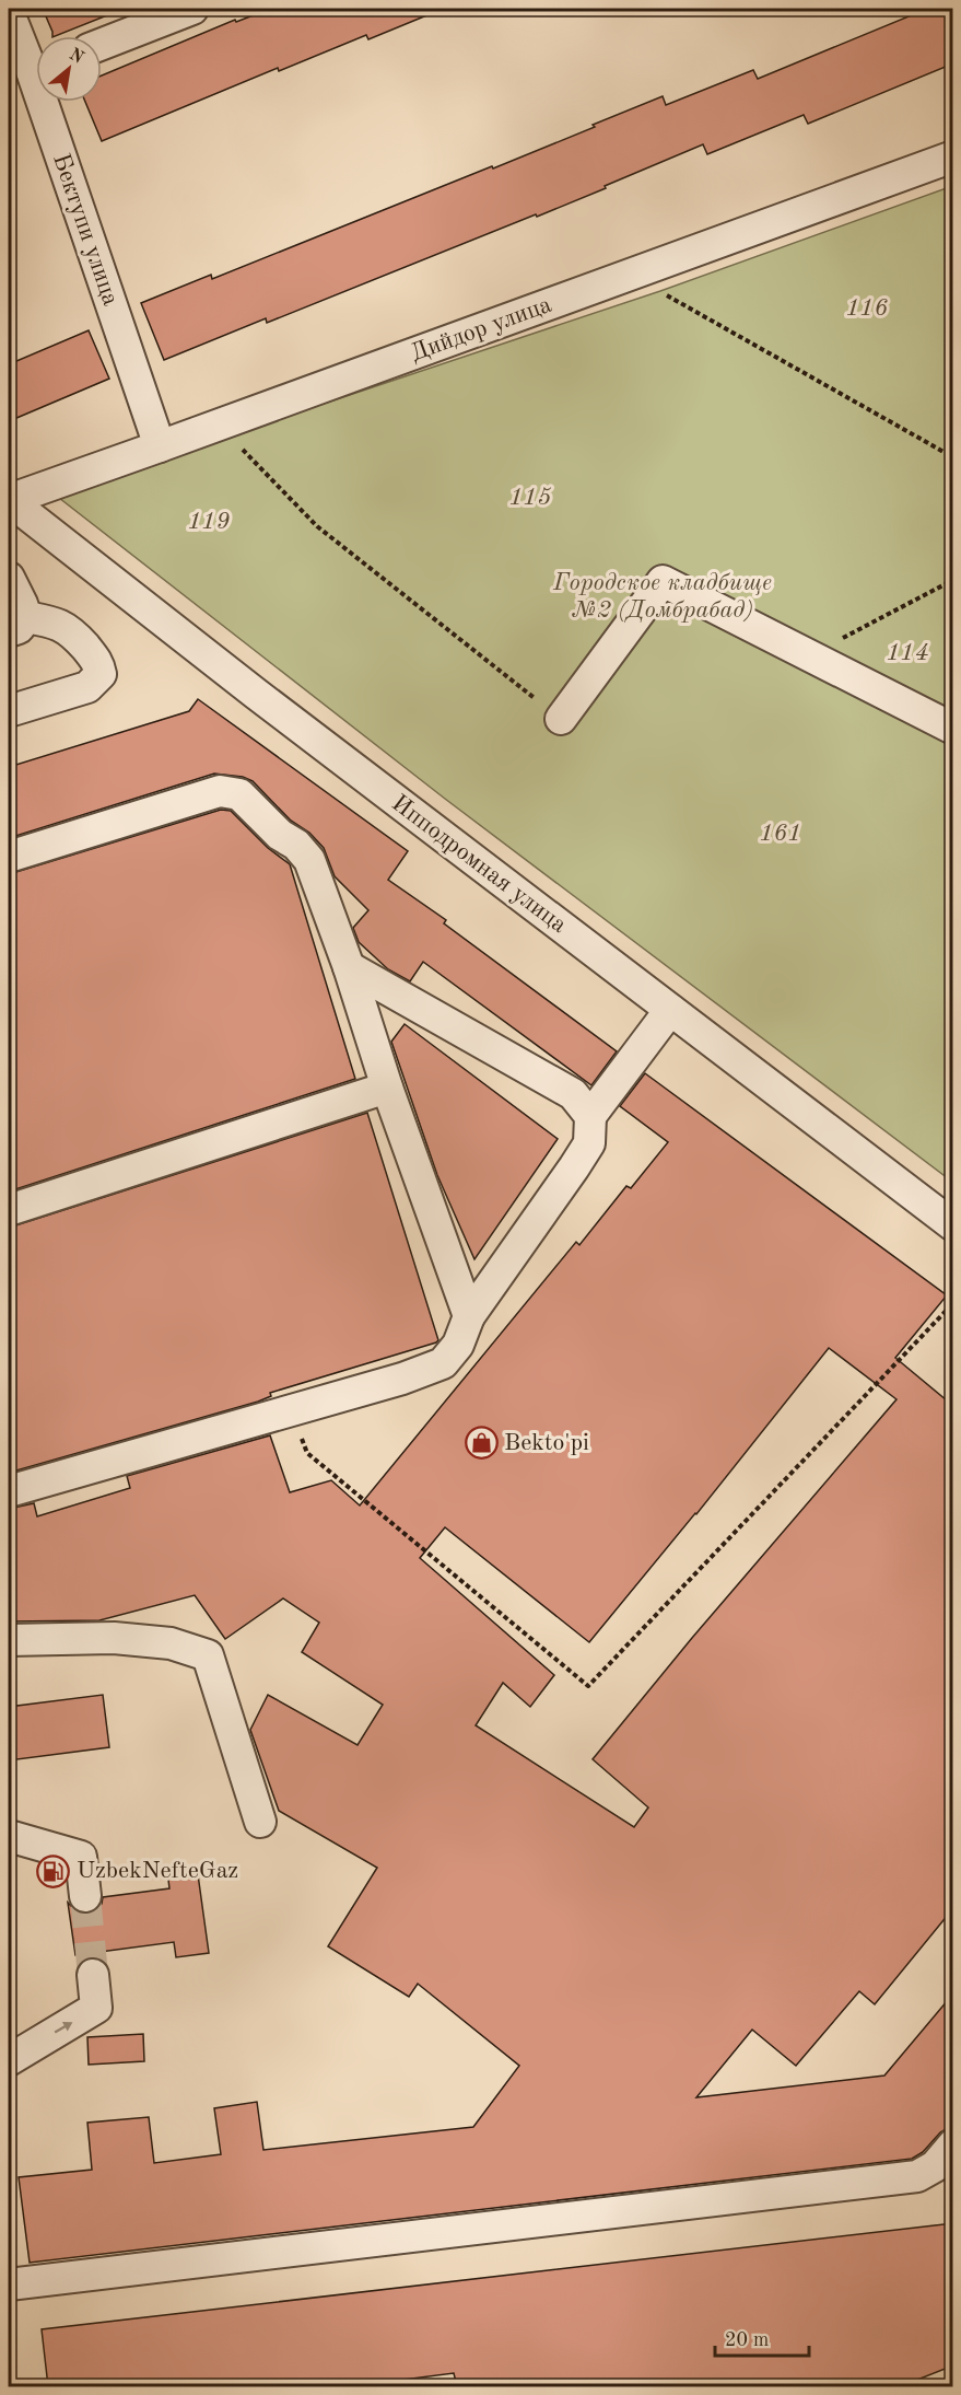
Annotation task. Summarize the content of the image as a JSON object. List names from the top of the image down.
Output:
{
  "streets": {
    "street": ["Бектупи улица", "Дийдор улица", "Ипподромная улица"]
  },
  "crossings": [
    ["Бектупи улица", "Дийдор улица"],
    ["Дийдор улица", "Ипподромная улица"]
  ],
  "parks": [
    "116",
    "115",
    "119",
    "Городское кладбище №2 (Домбрабад)",
    "114",
    "161"
  ],
  "places": {
    "shop": ["Bekto'pi"],
    "fuel station": ["UzbekNefteGaz"]
  },
  "scale_bar": "20 m",
  "north": "top right"
}
